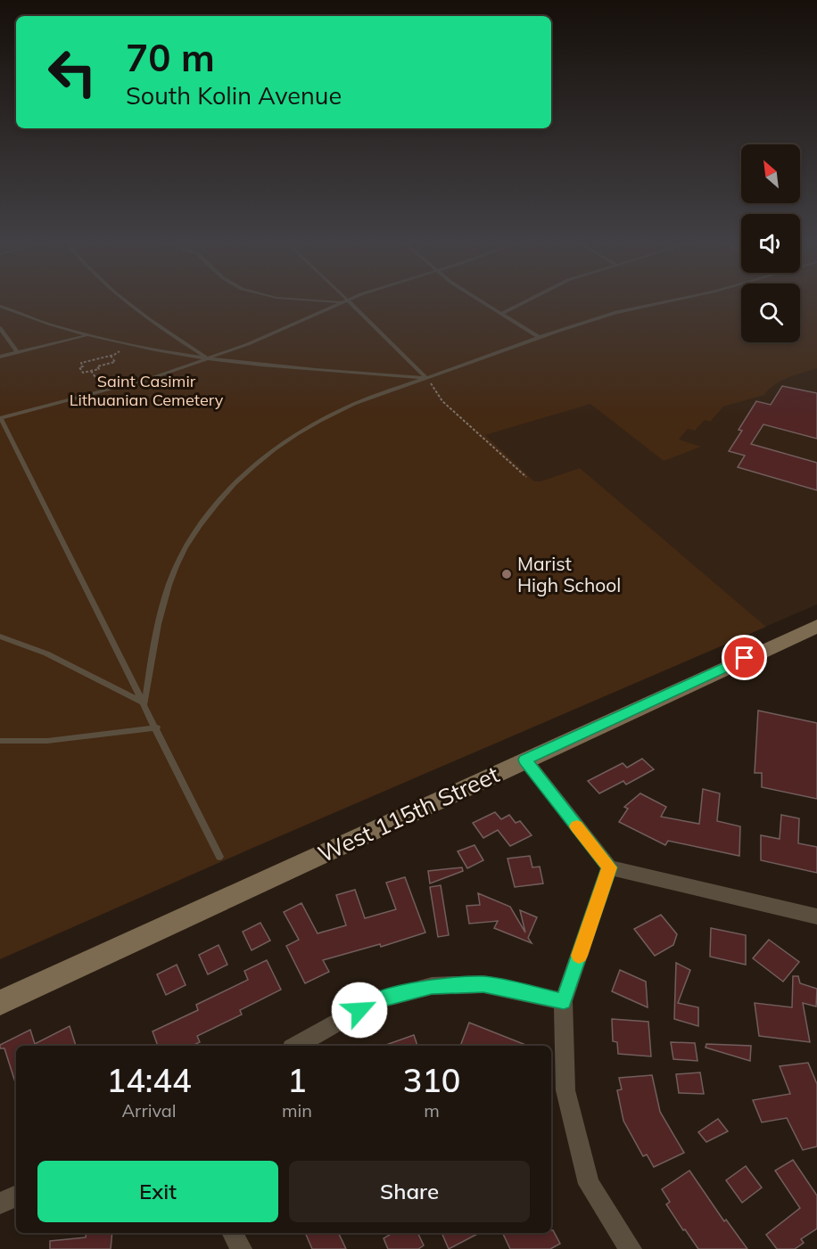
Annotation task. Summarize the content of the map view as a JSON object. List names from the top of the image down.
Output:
{
  "streets": {
    "street": ["West 115th Street"]
  },
  "parks": ["Saint Casimir Lithuanian Cemetery"],
  "places": ["Marist High School"],
  "north": "top left",
  "page": {
    "turn": ["70 m", "South Kolin Avenue"],
    "eta": [
      "14:44",
      "Arrival",
      "1",
      "min",
      "310",
      "m"
    ],
    "buttons": ["Exit", "Share"]
  }
}
